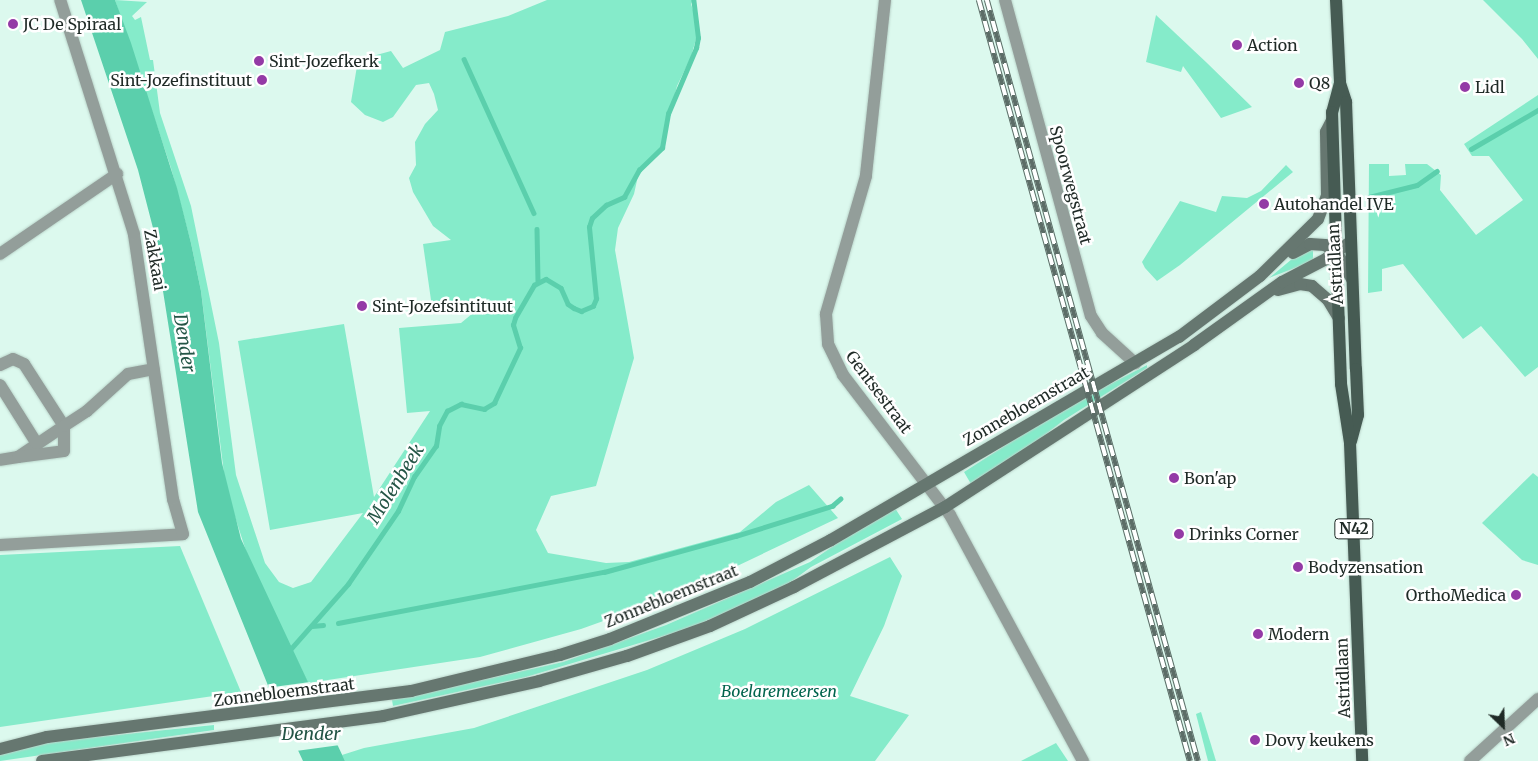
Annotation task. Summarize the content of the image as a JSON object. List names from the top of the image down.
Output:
{
  "streets": {
    "main road": ["Astridlaan", "Zonnebloemstraat", "N42"],
    "street": ["Spoorwegstraat", "Zakkaai", "Gentsestraat"]
  },
  "crossings": [
    ["Spoorwegstraat", "Zonnebloemstraat"],
    ["Gentsestraat", "Zonnebloemstraat"]
  ],
  "water": ["Dender", "Molenbeek"],
  "parks": ["Boelaremeersen"],
  "places": [
    "JC De Spiraal",
    "Action",
    "Sint-Jozefkerk",
    "Sint-Jozefinstituut",
    "Q8",
    "Lidl",
    "Autohandel IVE",
    "Sint-Jozefsintituut",
    "Bon'ap",
    "Drinks Corner",
    "Bodyzensation",
    "OrthoMedica",
    "Modern",
    "Dovy keukens"
  ],
  "north": "bottom right"
}
